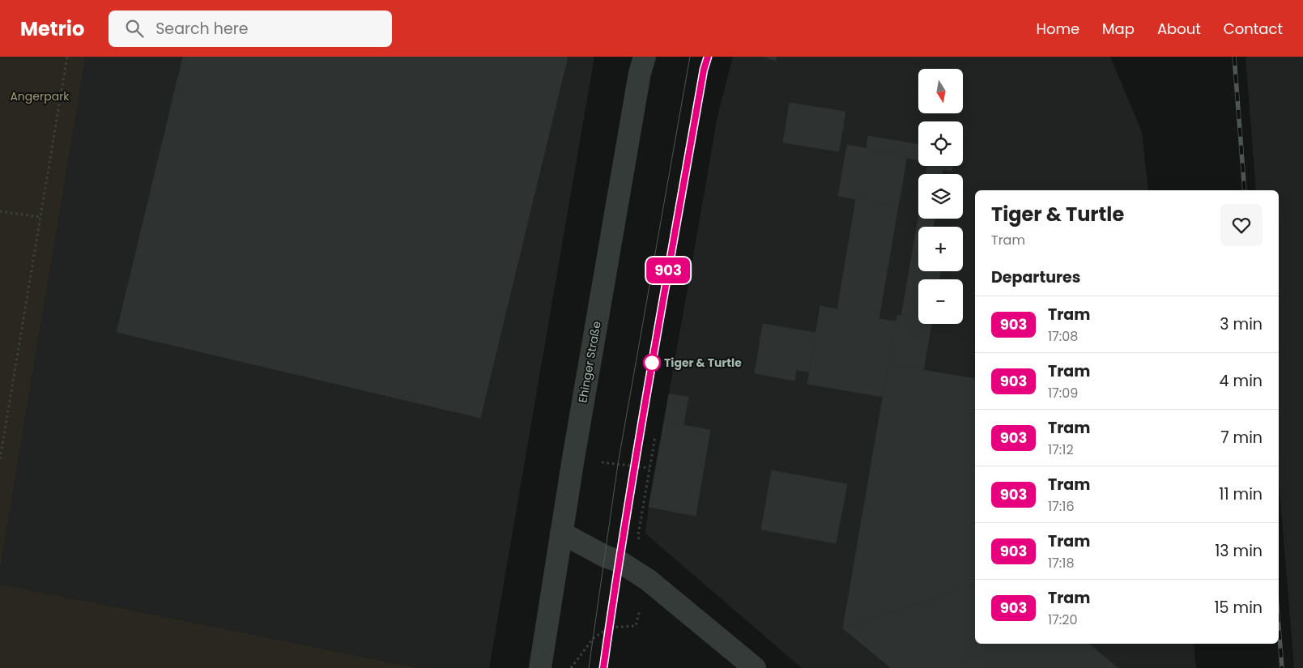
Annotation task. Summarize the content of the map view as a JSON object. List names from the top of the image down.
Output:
{
  "streets": {
    "street": ["Ehinger Straße"]
  },
  "parks": ["Angerpark"],
  "places": ["Tiger & Turtle"],
  "lines": ["tram line 903"],
  "north": "bottom",
  "page": {
    "header": "Metrio",
    "search": "Search here",
    "nav": [
      "Home",
      "Map",
      "About",
      "Contact"
    ],
    "on_map": "903",
    "map_buttons": ["+", "−"],
    "heading": [
      ["Tiger & Turtle", "Tram"],
      "Departures"
    ],
    "list": [
      {
        "mark": "903",
        "name": "Tram",
        "note": "17:08",
        "value": "3 min"
      },
      {
        "mark": "903",
        "name": "Tram",
        "note": "17:09",
        "value": "4 min"
      },
      {
        "mark": "903",
        "name": "Tram",
        "note": "17:12",
        "value": "7 min"
      },
      {
        "mark": "903",
        "name": "Tram",
        "note": "17:16",
        "value": "11 min"
      },
      {
        "mark": "903",
        "name": "Tram",
        "note": "17:18",
        "value": "13 min"
      },
      {
        "mark": "903",
        "name": "Tram",
        "note": "17:20",
        "value": "15 min"
      }
    ]
  }
}
